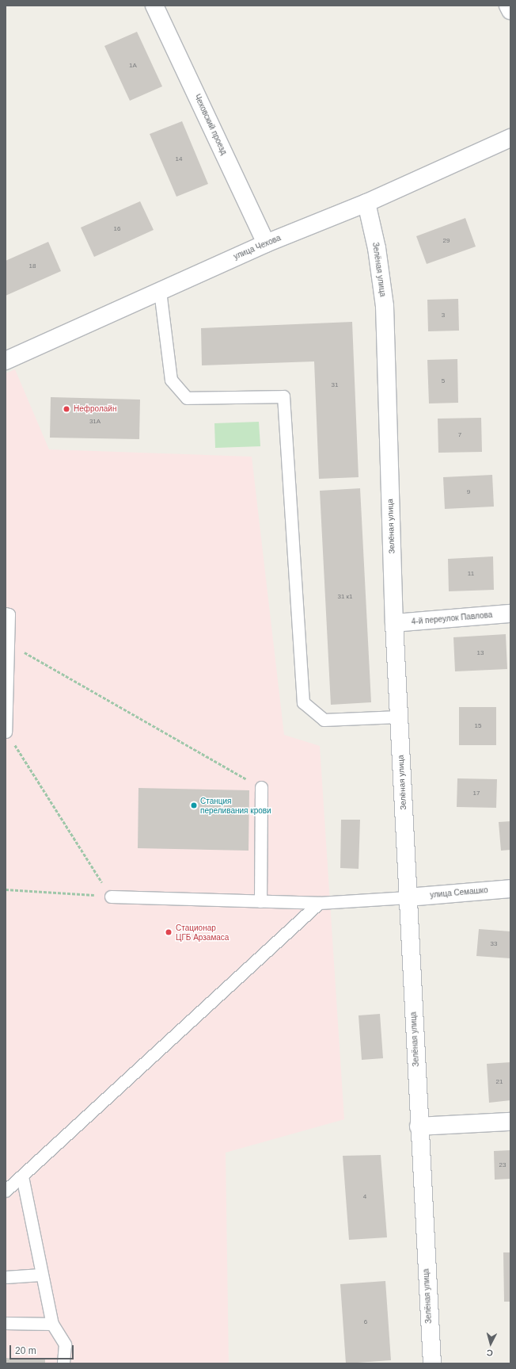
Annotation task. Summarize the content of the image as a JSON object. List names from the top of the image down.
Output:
{
  "streets": {
    "street": [
      "Чеховский проезд",
      "улица Чехова",
      "Зелёная улица",
      "4-й переулок Павлова",
      "улица Семашко"
    ]
  },
  "crossings": [
    ["Чеховский проезд", "улица Чехова"],
    ["улица Чехова", "Зелёная улица"],
    ["Зелёная улица", "4-й переулок Павлова"],
    ["Зелёная улица", "улица Семашко"]
  ],
  "places": ["Нефролайн", "Станция переливания крови", "Стационар ЦГБ Арзамаса"],
  "house_numbers": [
    "1А",
    "14",
    "16",
    "29",
    "18",
    "3",
    "5",
    "31",
    "31А",
    "7",
    "9",
    "11",
    "31 к1",
    "13",
    "15",
    "17",
    "33",
    "21",
    "23",
    "4",
    "6"
  ],
  "scale_bar": "20 m",
  "north": "bottom"
}
